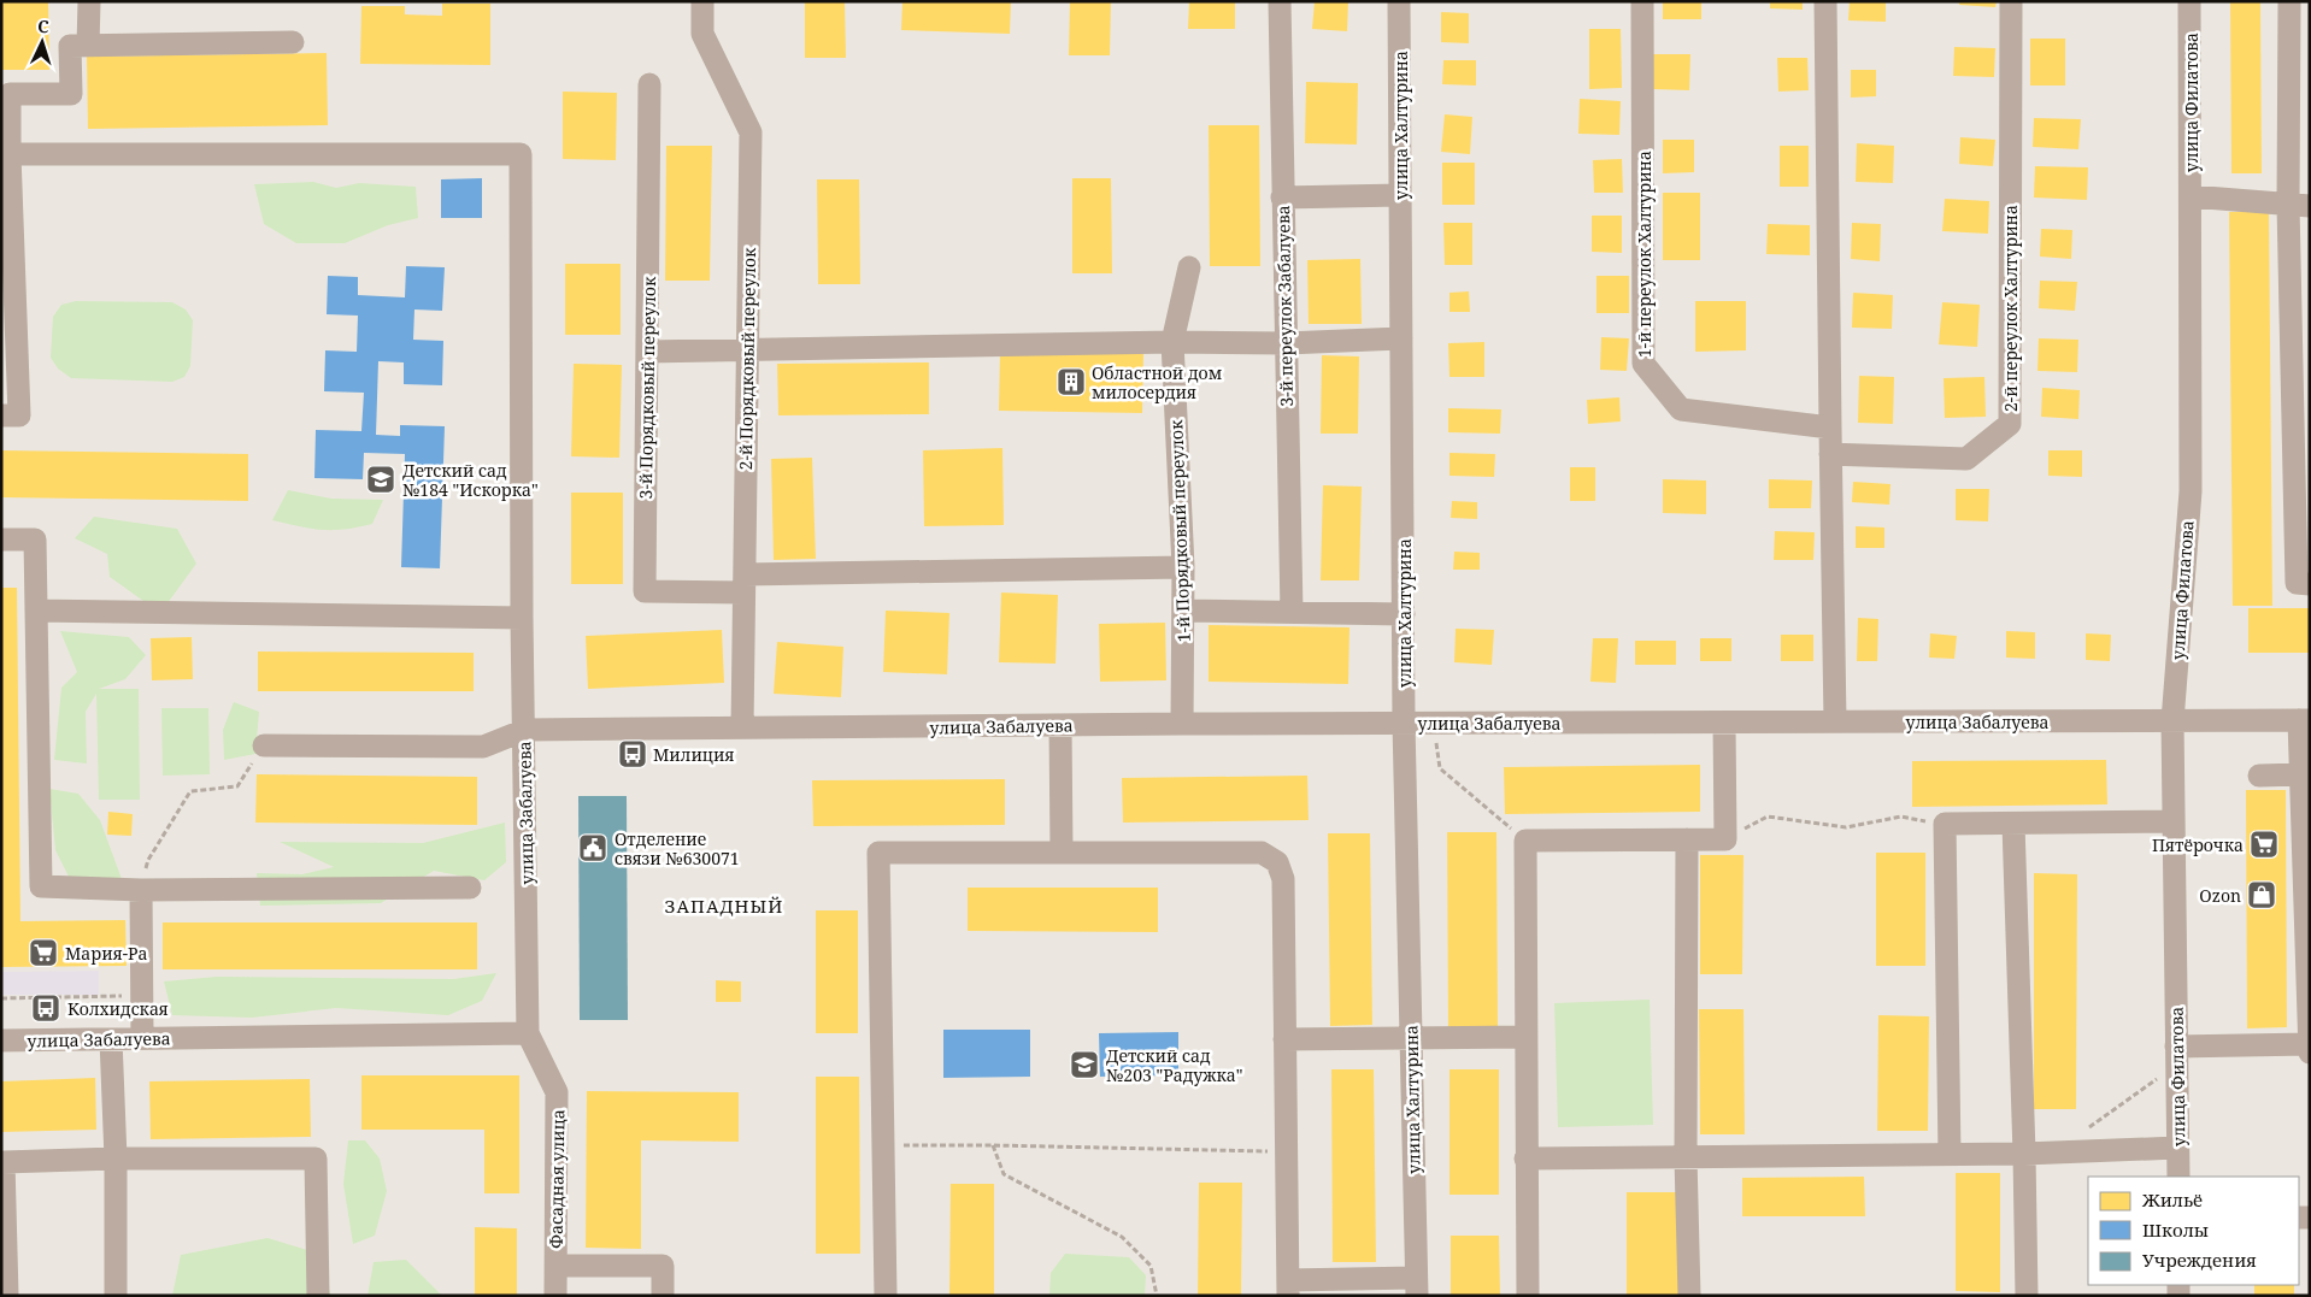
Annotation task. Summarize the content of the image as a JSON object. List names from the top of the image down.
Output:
{
  "streets": {
    "street": [
      "улица Филатова",
      "улица Халтурина",
      "1-й переулок Халтурина",
      "3-й переулок Забалуева",
      "2-й переулок Халтурина",
      "2-й Порядковый переулок",
      "3-й Порядковый переулок",
      "1-й Порядковый переулок",
      "улица Забалуева",
      "Фасадная улица"
    ]
  },
  "crossings": [
    ["улица Филатова", "улица Забалуева"],
    ["улица Халтурина", "улица Забалуева"],
    ["2-й Порядковый переулок", "3-й Порядковый переулок"],
    ["2-й Порядковый переулок", "улица Забалуева"],
    ["1-й Порядковый переулок", "улица Забалуева"],
    ["улица Забалуева", "Фасадная улица"]
  ],
  "districts": ["ЗАПАДНЫЙ"],
  "places": {
    "building": ["Областной дом милосердия"],
    "school or university": ["Детский сад №184 \"Искорка\"", "Детский сад №203 \"Радужка\""],
    "bus stop": ["Милиция", "Колхидская"],
    "supermarket": ["Пятёрочка", "Мария-Ра"],
    "public building": ["Отделение связи №630071"],
    "shop": ["Ozon"]
  },
  "legend": ["Жильё", "Школы", "Учреждения"],
  "north": "top"
}
